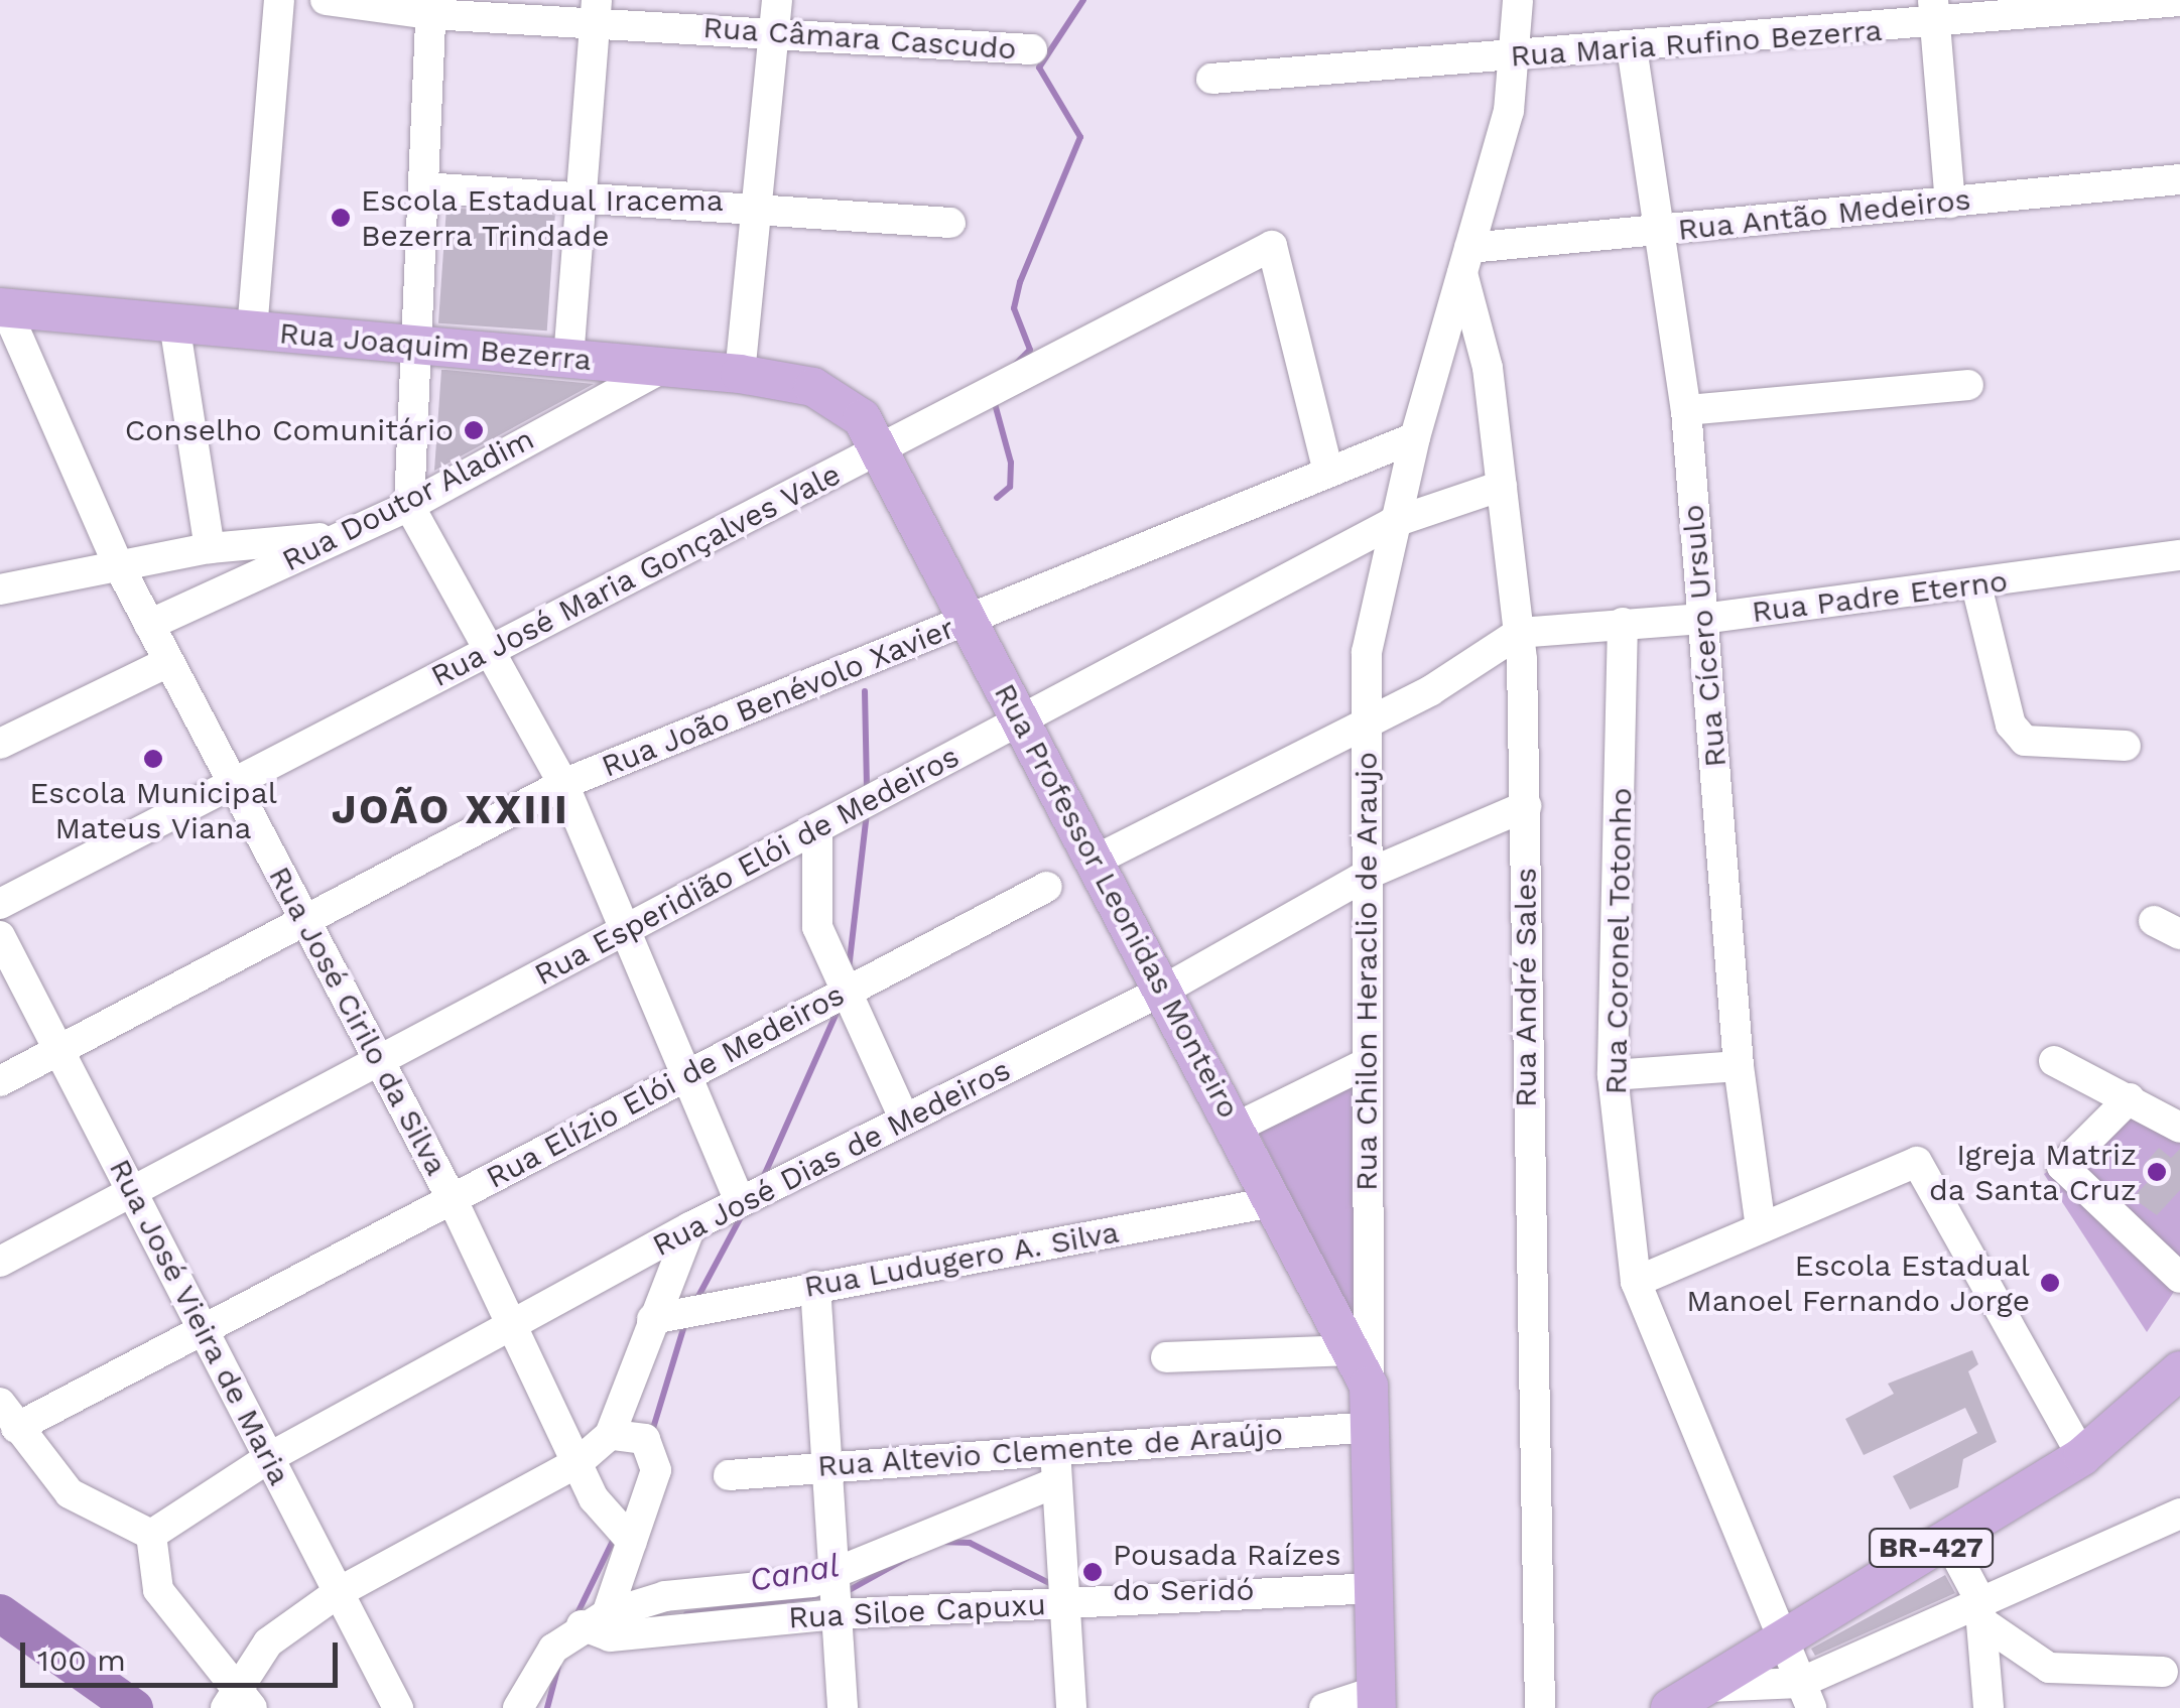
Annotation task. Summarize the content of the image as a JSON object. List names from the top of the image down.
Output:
{
  "streets": {
    "main road": [
      "Rua Joaquim Bezerra",
      "Rua Professor Leonidas Monteiro",
      "Rua Chilon Heraclio de Araujo",
      "BR-427"
    ],
    "street": [
      "Rua Câmara Cascudo",
      "Rua Maria Rufino Bezerra",
      "Rua Antão Medeiros",
      "Rua Doutor Aladim",
      "Rua José Maria Gonçalves Vale",
      "Rua Padre Eterno",
      "Rua Cícero Ursulo",
      "Rua João Benévolo Xavier",
      "Rua Esperidião Elói de Medeiros",
      "Rua Coronel Totonho",
      "Rua André Sales",
      "Rua José Cirilo da Silva",
      "Rua Elízio Elói de Medeiros",
      "Rua José Dias de Medeiros",
      "Rua Ludugero A. Silva",
      "Rua José Vieira de Maria",
      "Rua Altevio Clemente de Araújo",
      "Rua Siloe Capuxu"
    ]
  },
  "crossings": [
    ["Rua Maria Rufino Bezerra", "Rua Cícero Ursulo"],
    ["Rua Maria Rufino Bezerra", "Rua André Sales"],
    ["Rua Antão Medeiros", "Rua Cícero Ursulo"],
    ["Rua Antão Medeiros", "Rua Chilon Heraclio de Araujo"],
    ["Rua Antão Medeiros", "Rua André Sales"],
    ["Rua Joaquim Bezerra", "Rua Doutor Aladim"],
    ["Rua Joaquim Bezerra", "Rua José Maria Gonçalves Vale"],
    ["Rua Joaquim Bezerra", "Rua Professor Leonidas Monteiro"],
    ["Rua Joaquim Bezerra", "Rua José Cirilo da Silva"],
    ["Rua Doutor Aladim", "Rua José Cirilo da Silva"],
    ["Rua José Maria Gonçalves Vale", "Rua João Benévolo Xavier"],
    ["Rua José Maria Gonçalves Vale", "Rua Professor Leonidas Monteiro"],
    ["Rua José Maria Gonçalves Vale", "Rua José Cirilo da Silva"],
    ["Rua Padre Eterno", "Rua Cícero Ursulo"],
    ["Rua Padre Eterno", "Rua Coronel Totonho"],
    ["Rua Padre Eterno", "Rua André Sales"],
    ["Rua João Benévolo Xavier", "Rua Professor Leonidas Monteiro"],
    ["Rua João Benévolo Xavier", "Rua Chilon Heraclio de Araujo"],
    ["Rua João Benévolo Xavier", "Rua José Cirilo da Silva"],
    ["Rua João Benévolo Xavier", "Rua José Vieira de Maria"],
    ["Rua Esperidião Elói de Medeiros", "Rua Professor Leonidas Monteiro"],
    ["Rua Esperidião Elói de Medeiros", "Rua Chilon Heraclio de Araujo"],
    ["Rua Esperidião Elói de Medeiros", "Rua André Sales"],
    ["Rua Esperidião Elói de Medeiros", "Rua José Cirilo da Silva"],
    ["Rua Esperidião Elói de Medeiros", "Rua José Vieira de Maria"],
    ["Rua Professor Leonidas Monteiro", "Rua Chilon Heraclio de Araujo"],
    ["Rua Professor Leonidas Monteiro", "Rua José Dias de Medeiros"],
    ["Rua Professor Leonidas Monteiro", "Rua Ludugero A. Silva"],
    ["Rua Coronel Totonho", "BR-427"],
    ["Rua Chilon Heraclio de Araujo", "Rua André Sales"],
    ["Rua Chilon Heraclio de Araujo", "Rua José Dias de Medeiros"],
    ["Rua Chilon Heraclio de Araujo", "Rua Altevio Clemente de Araújo"],
    ["Rua Chilon Heraclio de Araujo", "Rua Siloe Capuxu"],
    ["Rua André Sales", "Rua José Dias de Medeiros"],
    ["Rua José Cirilo da Silva", "Rua Elízio Elói de Medeiros"],
    ["Rua José Cirilo da Silva", "Rua José Dias de Medeiros"],
    ["Rua Elízio Elói de Medeiros", "Rua José Vieira de Maria"],
    ["Rua José Dias de Medeiros", "Rua José Vieira de Maria"]
  ],
  "districts": ["JOÃO XXIII"],
  "water": ["Canal"],
  "places": [
    "Escola Estadual Iracema Bezerra Trindade",
    "Conselho Comunitário",
    "Escola Municipal Mateus Viana",
    "Igreja Matriz da Santa Cruz",
    "Escola Estadual Manoel Fernando Jorge",
    "Pousada Raízes do Seridó"
  ],
  "scale_bar": "100 m"
}
